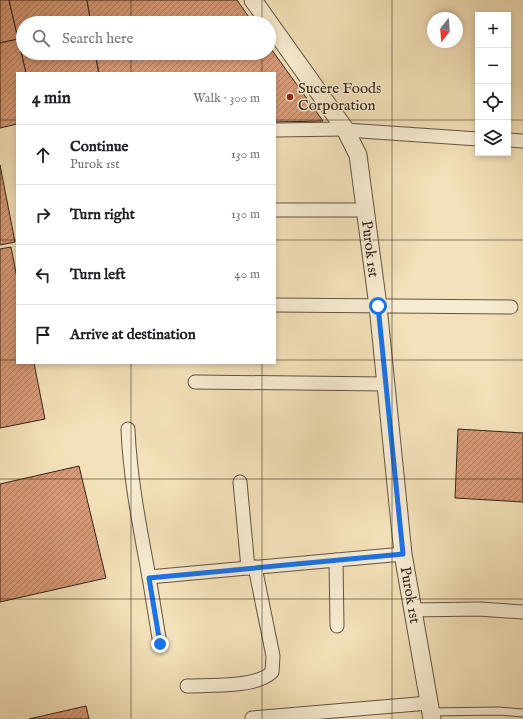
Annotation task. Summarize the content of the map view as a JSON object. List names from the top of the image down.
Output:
{
  "streets": {
    "street": ["Purok 1st"]
  },
  "places": ["Sucere Foods Corporation"],
  "north": "bottom",
  "page": {
    "map_buttons": ["+", "−"],
    "search": "Search here",
    "heading": ["4 min", "Walk · 300 m"],
    "list": [
      ["Continue", "Purok 1st", "130 m"],
      ["Turn right", "130 m"],
      ["Turn left", "40 m"],
      "Arrive at destination"
    ]
  }
}
